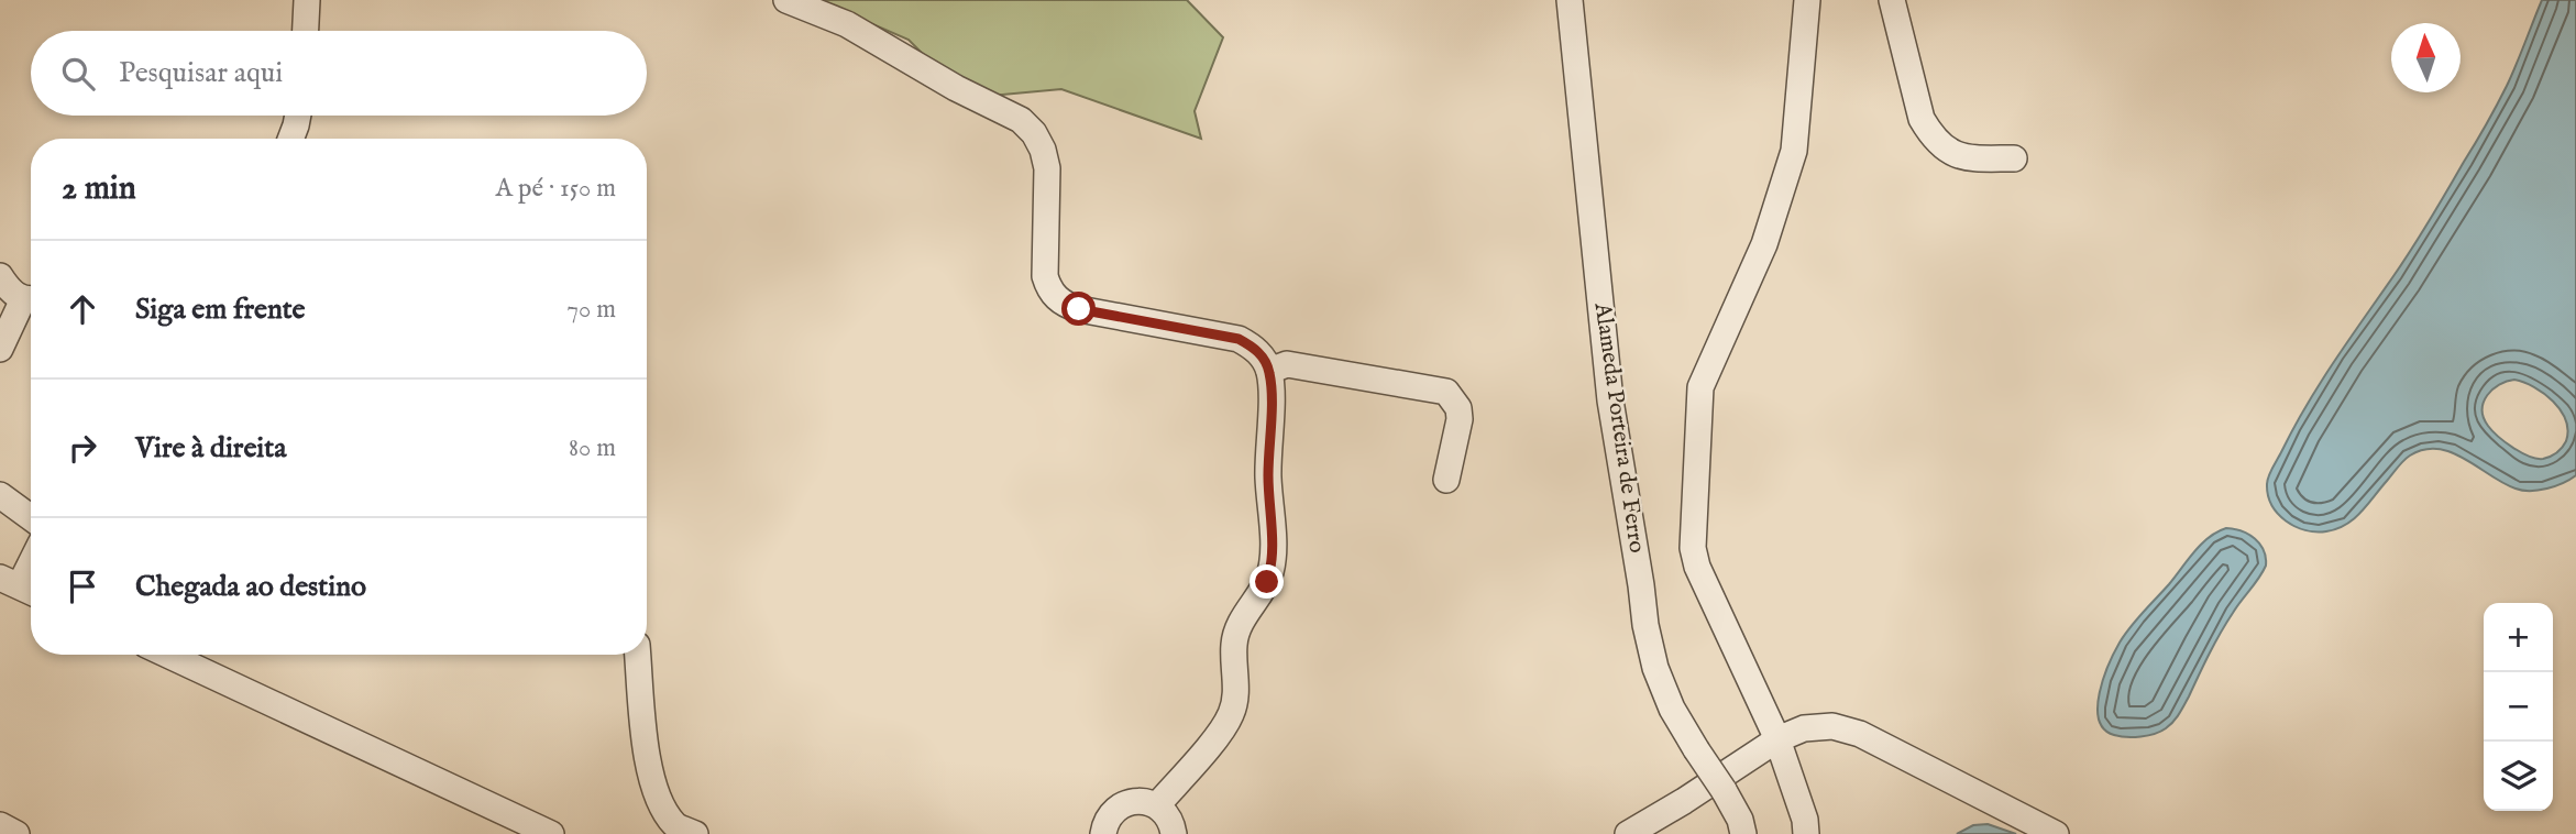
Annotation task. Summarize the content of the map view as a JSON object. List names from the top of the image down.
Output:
{
  "streets": {
    "street": ["Alameda Porteira de Ferro"]
  },
  "north": "top",
  "page": {
    "search": "Pesquisar aqui",
    "heading": ["2 min", "A pé · 150 m"],
    "list": [
      ["Siga em frente", "70 m"],
      ["Vire à direita", "80 m"],
      "Chegada ao destino"
    ],
    "map_buttons": ["+", "−"]
  }
}
